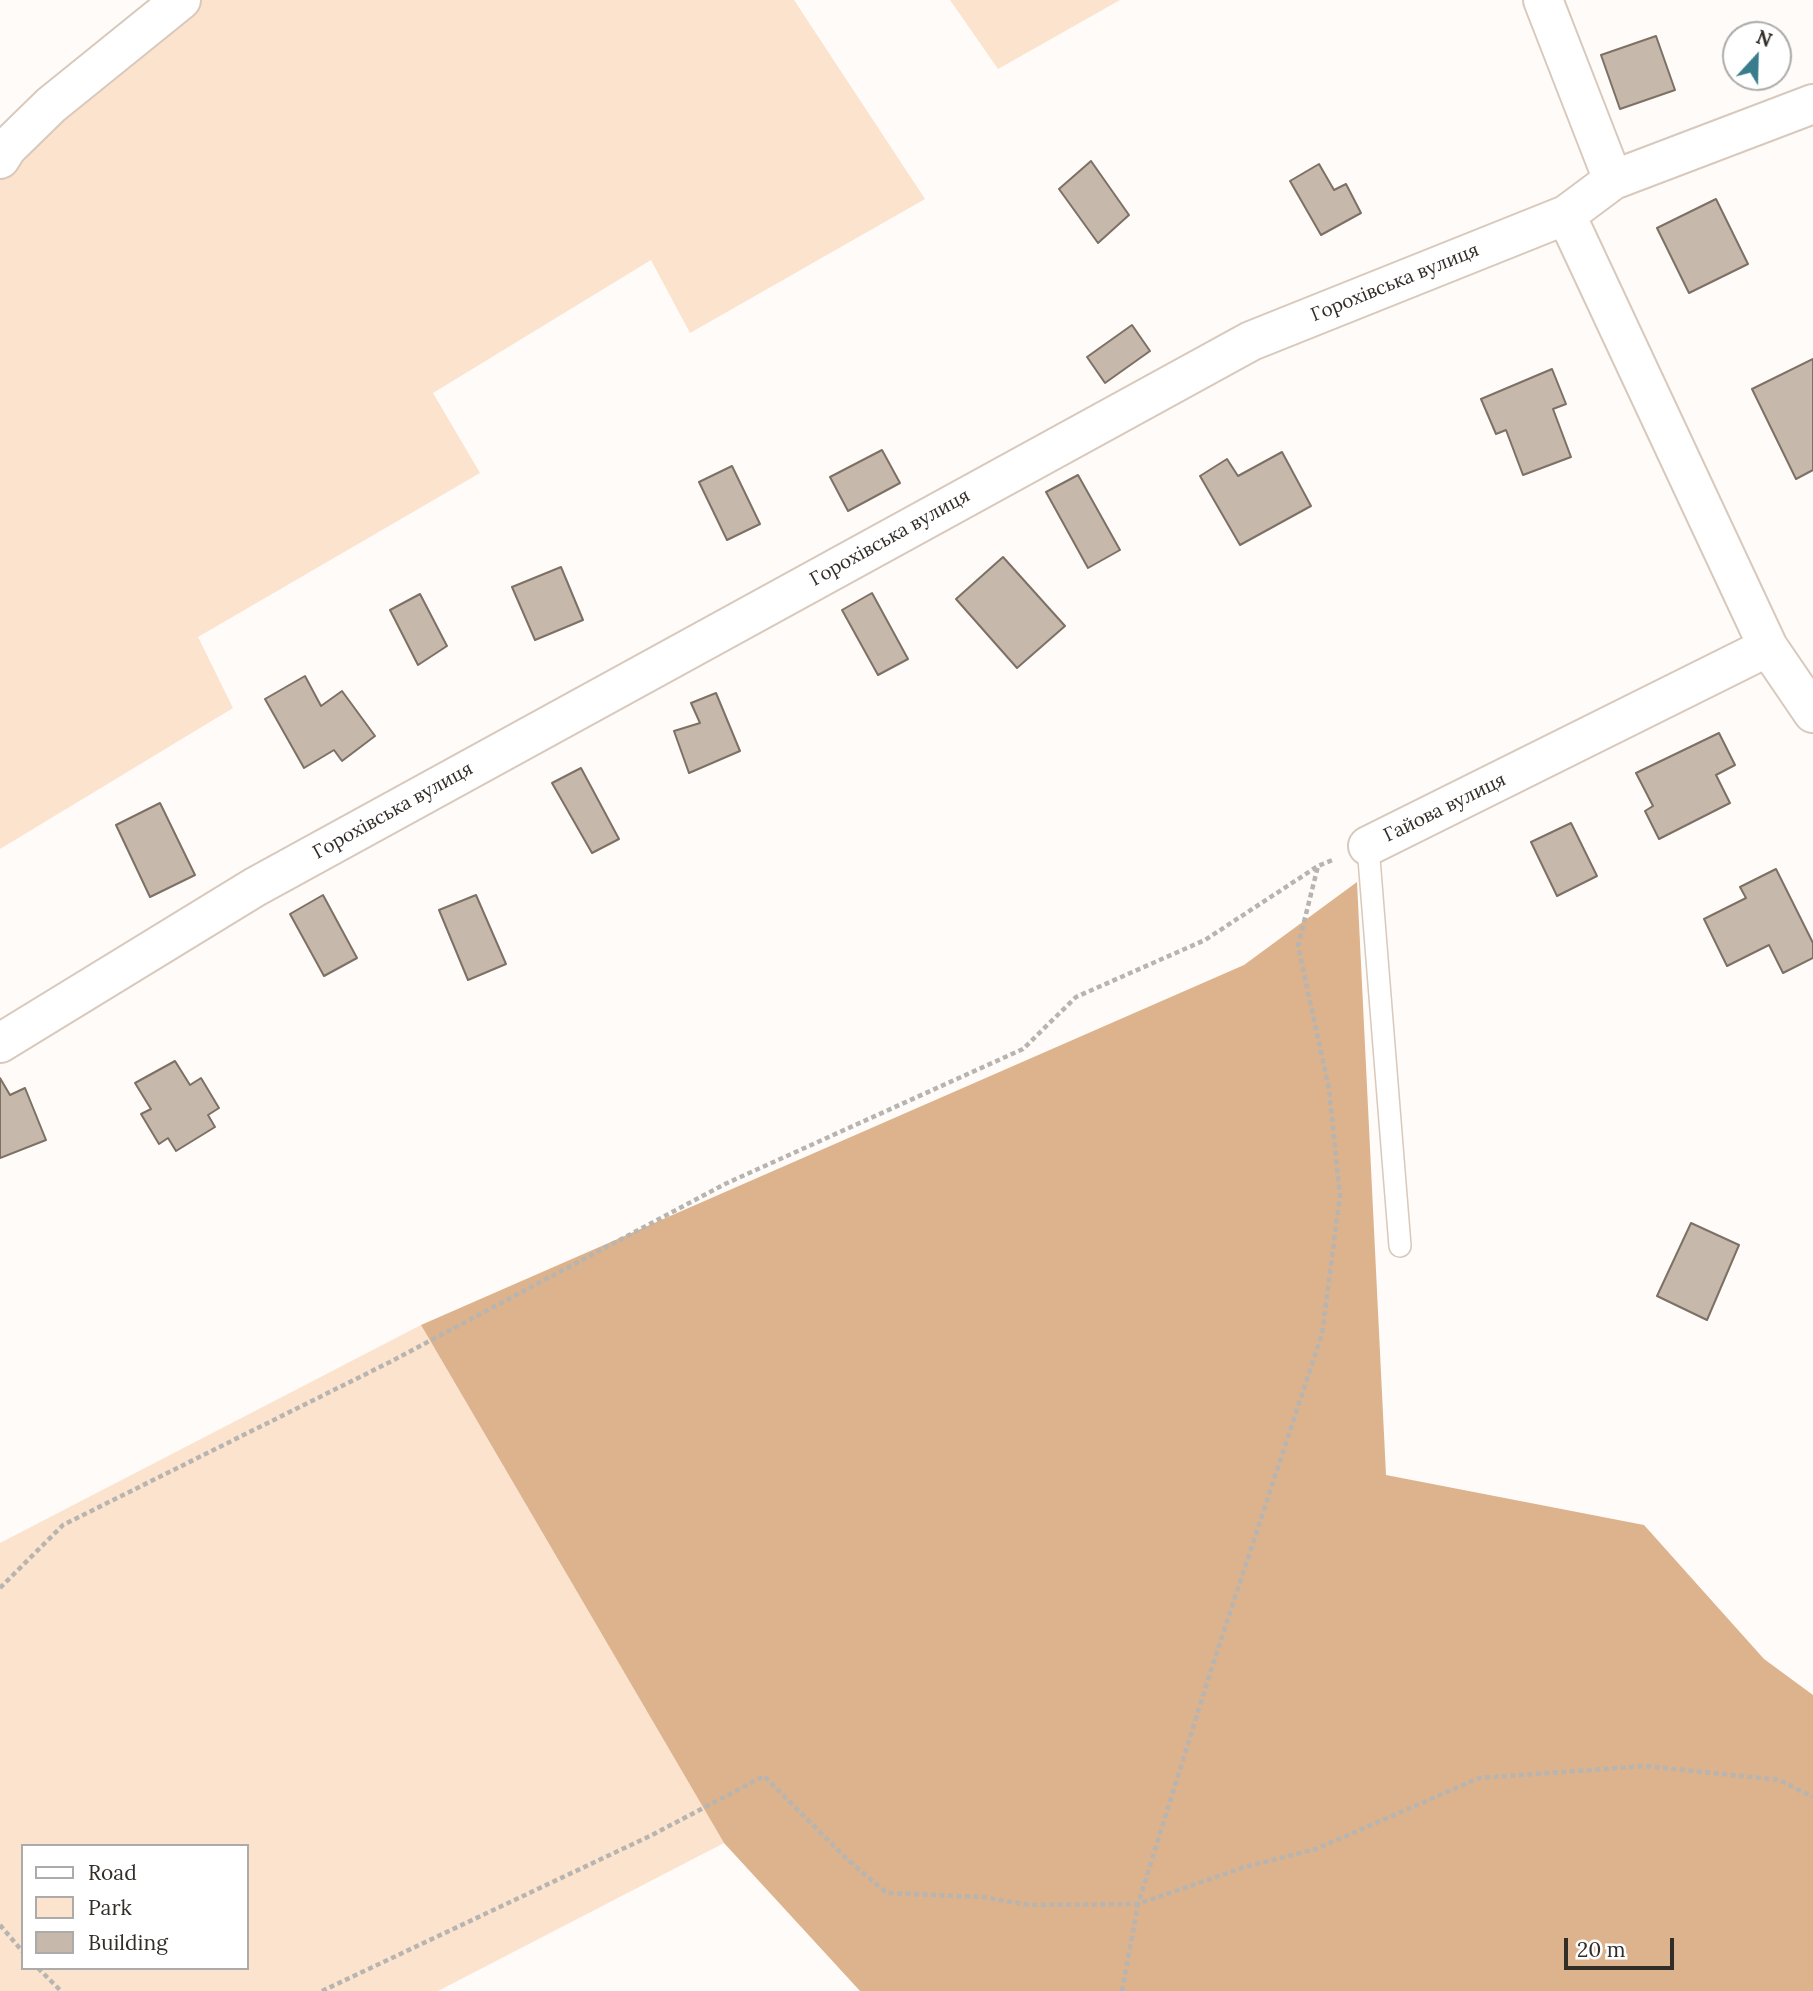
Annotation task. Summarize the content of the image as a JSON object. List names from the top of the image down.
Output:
{
  "streets": {
    "street": ["Горохівська вулиця", "Гайова вулиця"]
  },
  "legend": ["Road", "Park", "Building"],
  "scale_bar": "20 m",
  "north": "top"
}
